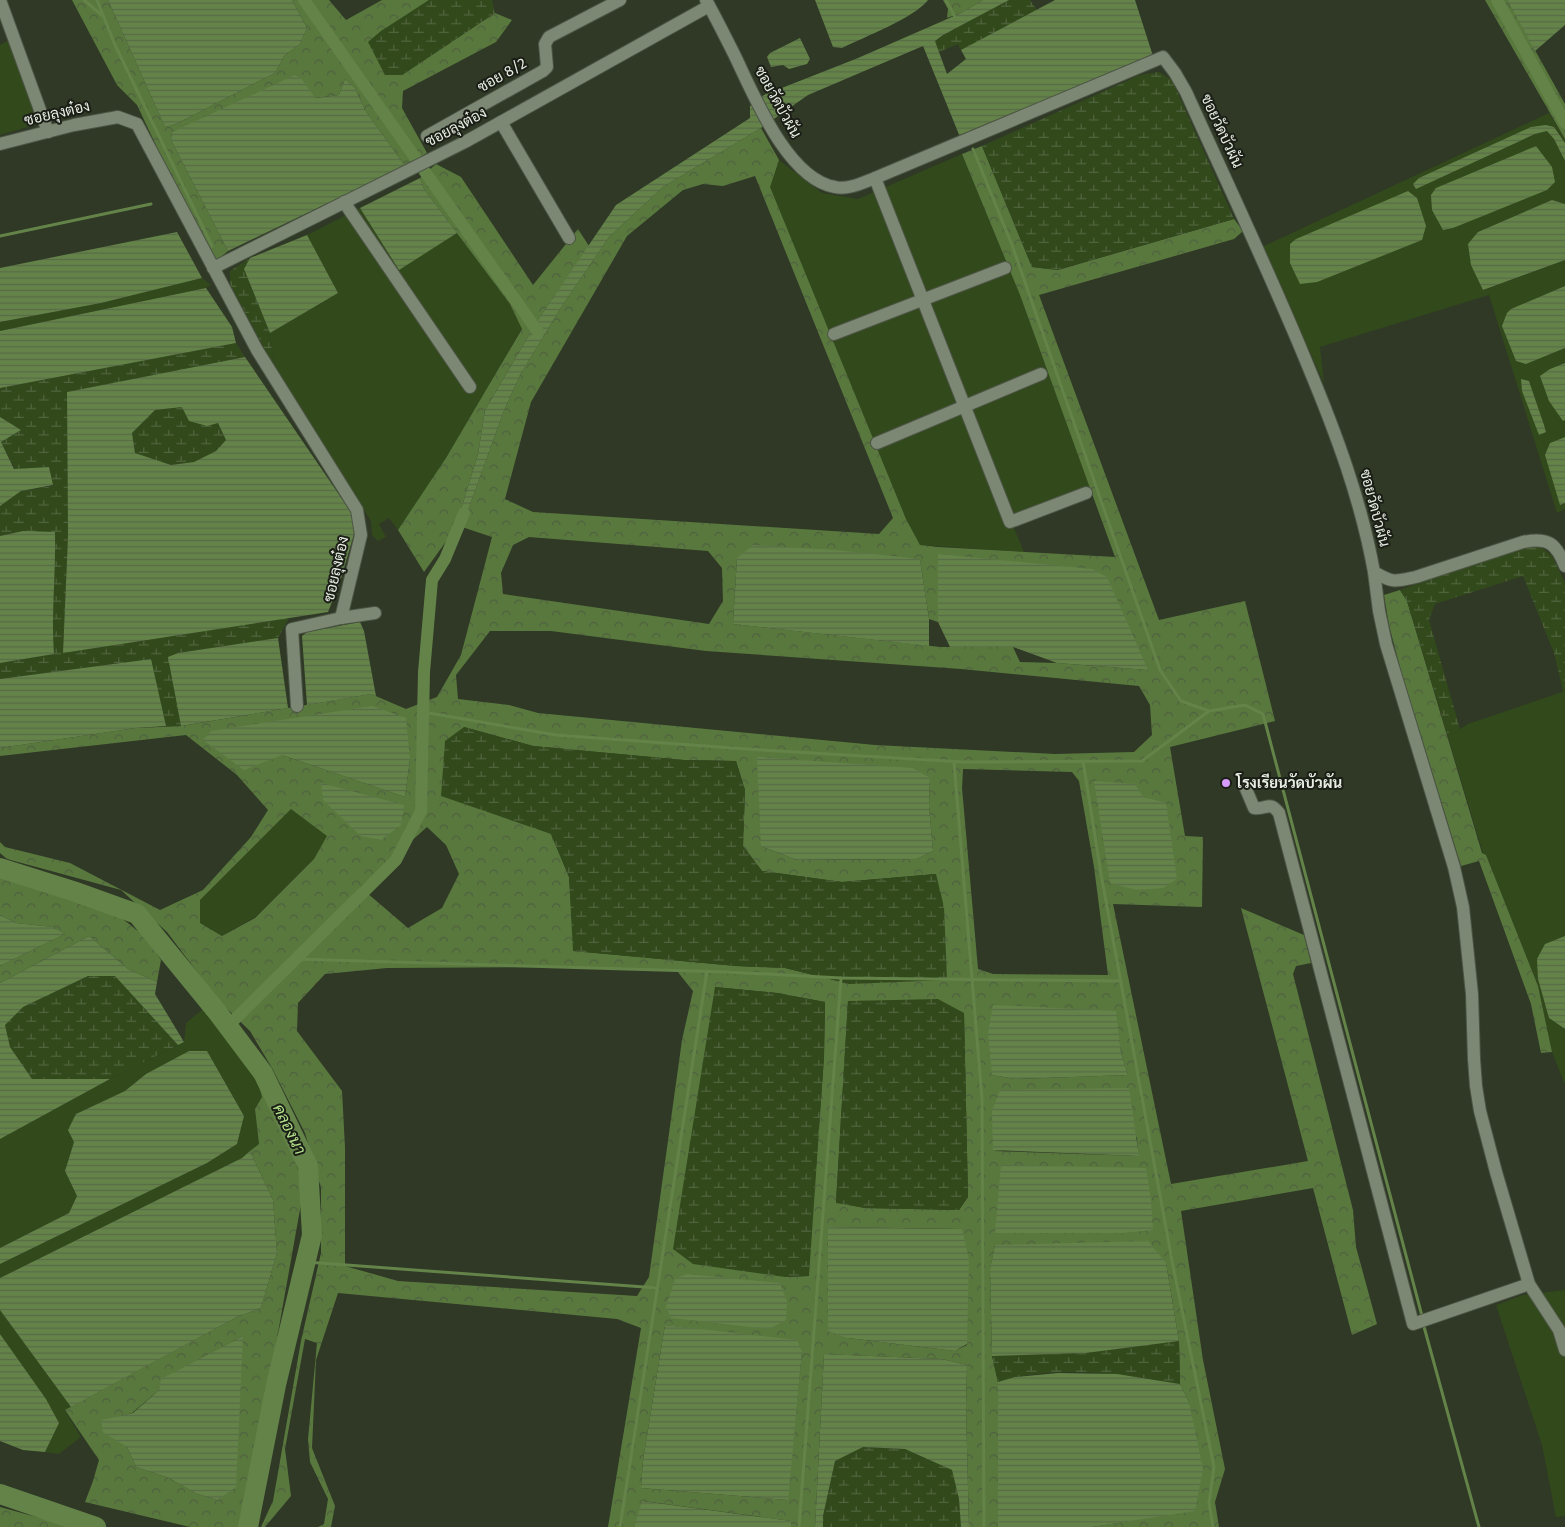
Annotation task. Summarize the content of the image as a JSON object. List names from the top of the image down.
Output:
{
  "streets": {
    "street": ["ซอย 8/2", "ซอยวัดบัวผัน", "ซอยลุงต๋อง"]
  },
  "crossings": [
    ["ซอยวัดบัวผัน", "ซอยลุงต๋อง"]
  ],
  "water": ["คลองนา"],
  "places": ["โรงเรียนวัดบัวผัน"]
}
